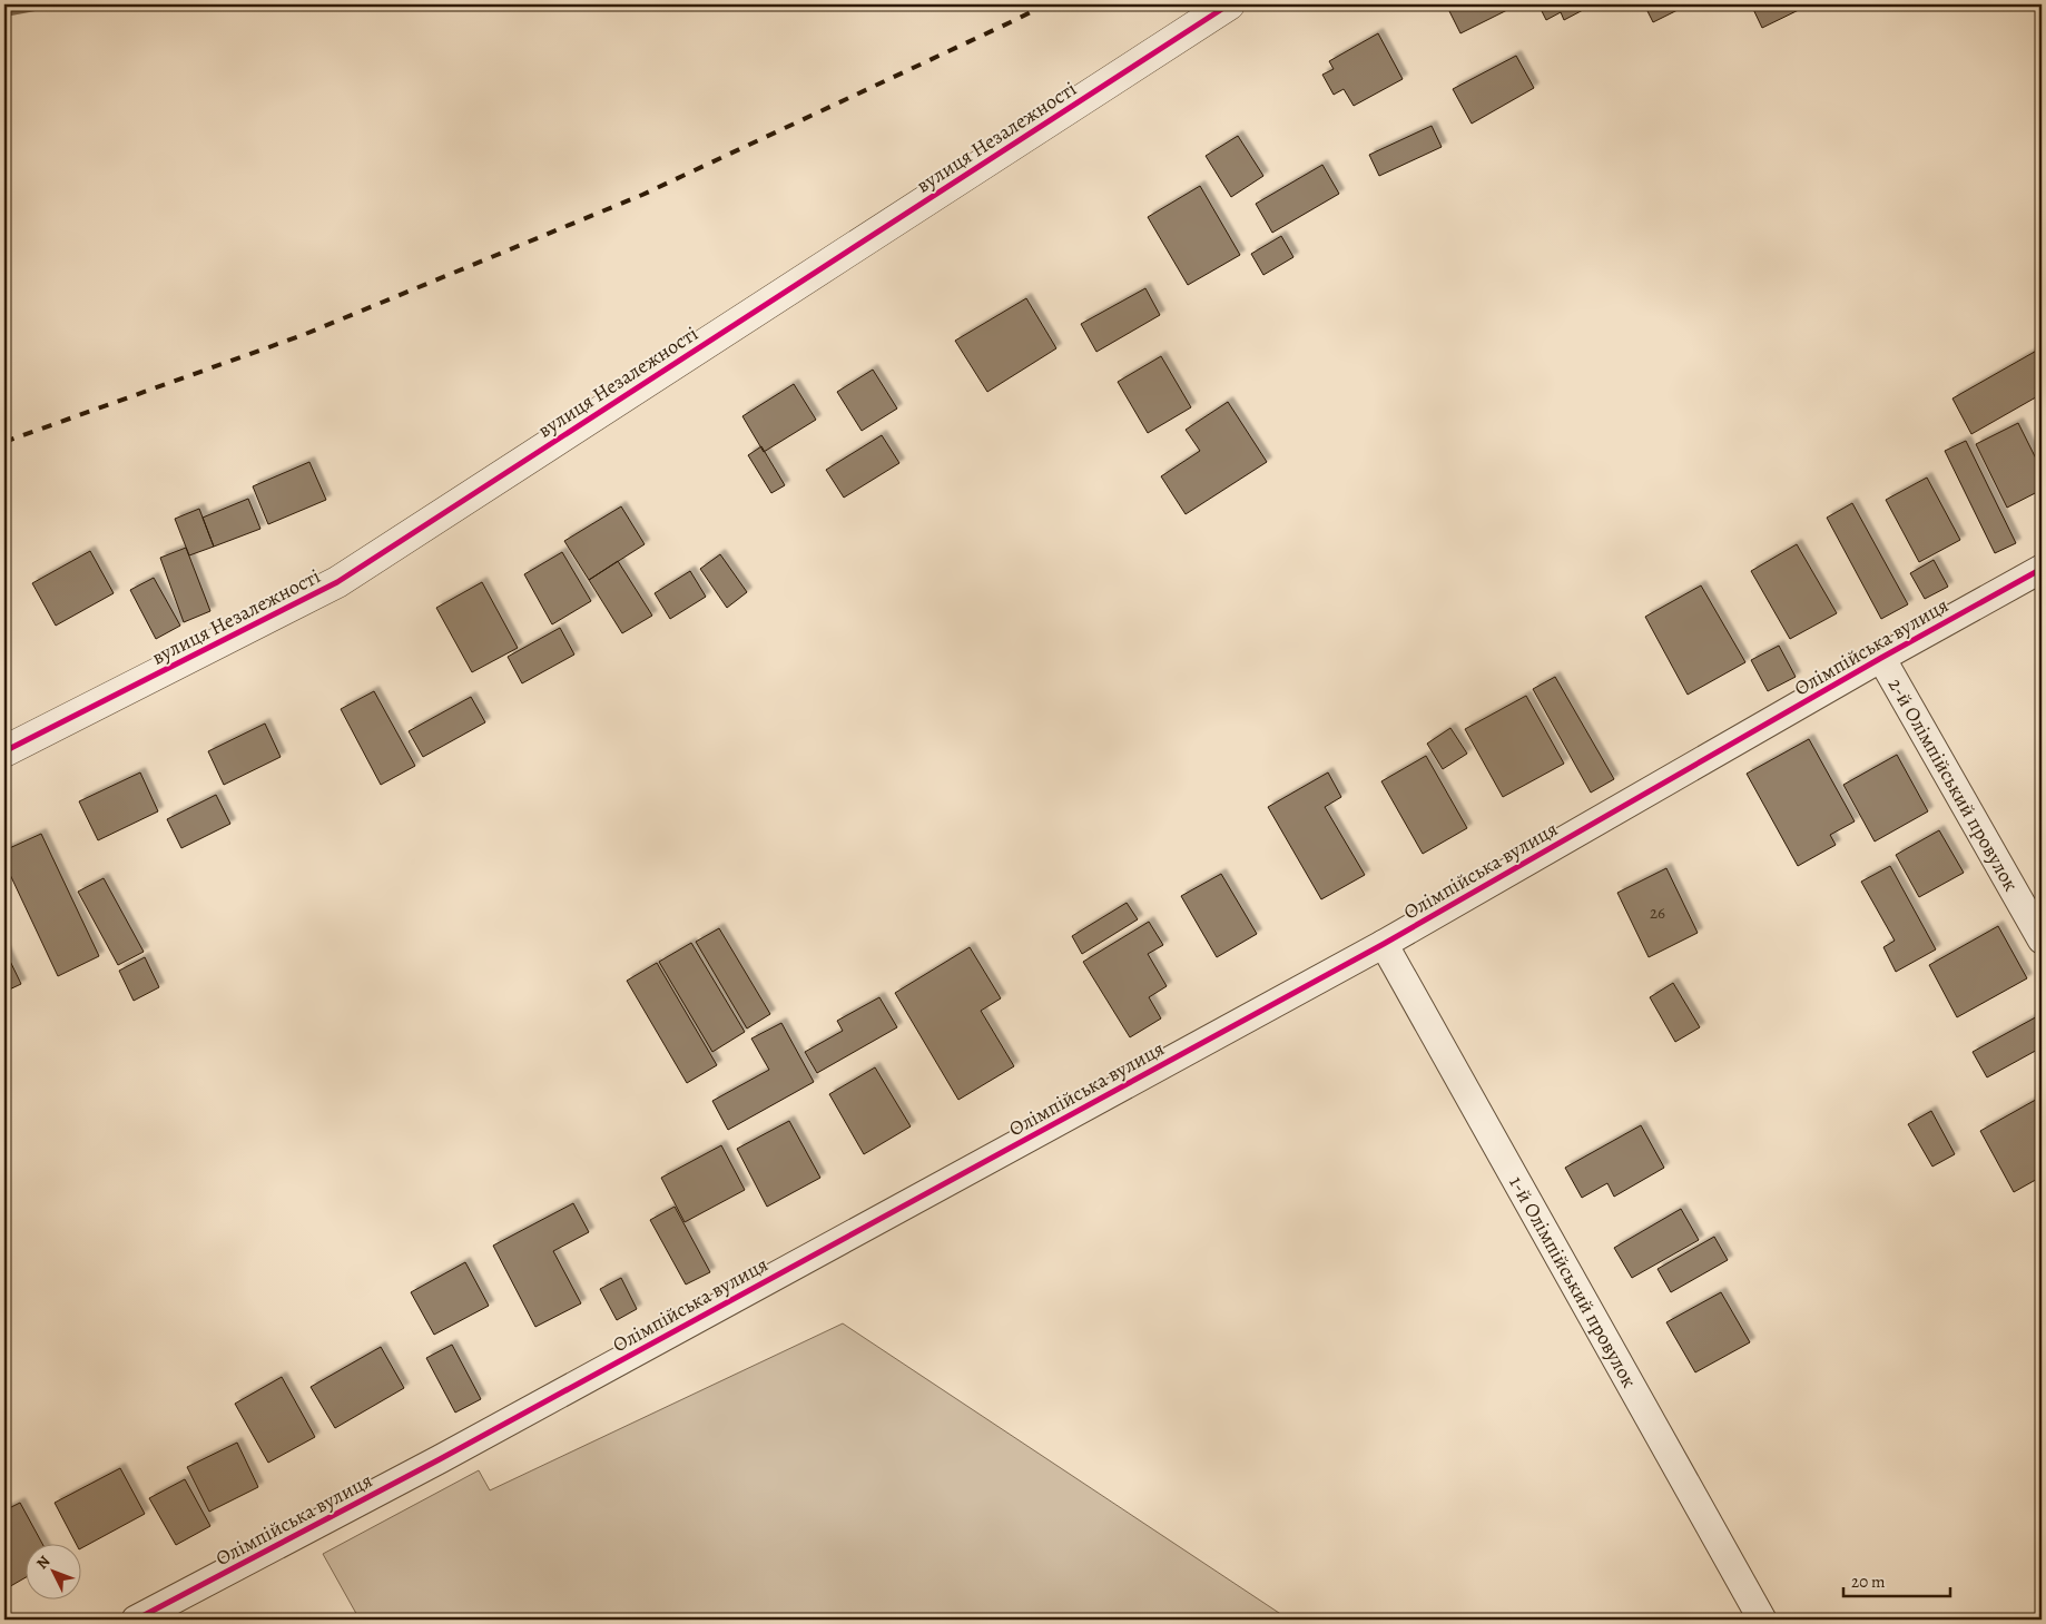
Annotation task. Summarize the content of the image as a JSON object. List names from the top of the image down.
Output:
{
  "streets": {
    "street": [
      "вулиця Незалежності",
      "Олімпійська вулиця",
      "2-й Олімпійський провулок",
      "1-й Олімпійський провулок"
    ]
  },
  "crossings": [
    ["Олімпійська вулиця", "2-й Олімпійський провулок"],
    ["Олімпійська вулиця", "1-й Олімпійський провулок"]
  ],
  "house_numbers": ["26"],
  "scale_bar": "20 m",
  "north": "top left"
}
